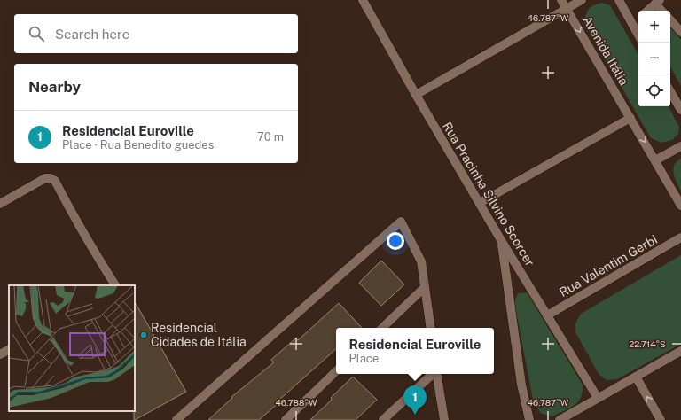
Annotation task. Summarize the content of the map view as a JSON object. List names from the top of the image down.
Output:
{
  "streets": {
    "street": ["Avenida Itália", "Rua Pracinha Silvino Scorcer", "Rua Valentim Gerbi"]
  },
  "crossings": [
    ["Rua Pracinha Silvino Scorcer", "Rua Valentim Gerbi"]
  ],
  "places": ["Residencial Cidades de Itália"],
  "page": {
    "map_buttons": ["+", "−"],
    "search": "Search here",
    "heading": "Nearby",
    "list": [
      {
        "mark": "1",
        "name": "Residencial Euroville",
        "note": "Place · Rua Benedito guedes",
        "value": "70 m"
      }
    ],
    "popup": ["Residencial Euroville", "Place"],
    "pins": "1"
  },
  "coordinates": ["46.787°W", "22.714°S", "46.788°W"]
}
